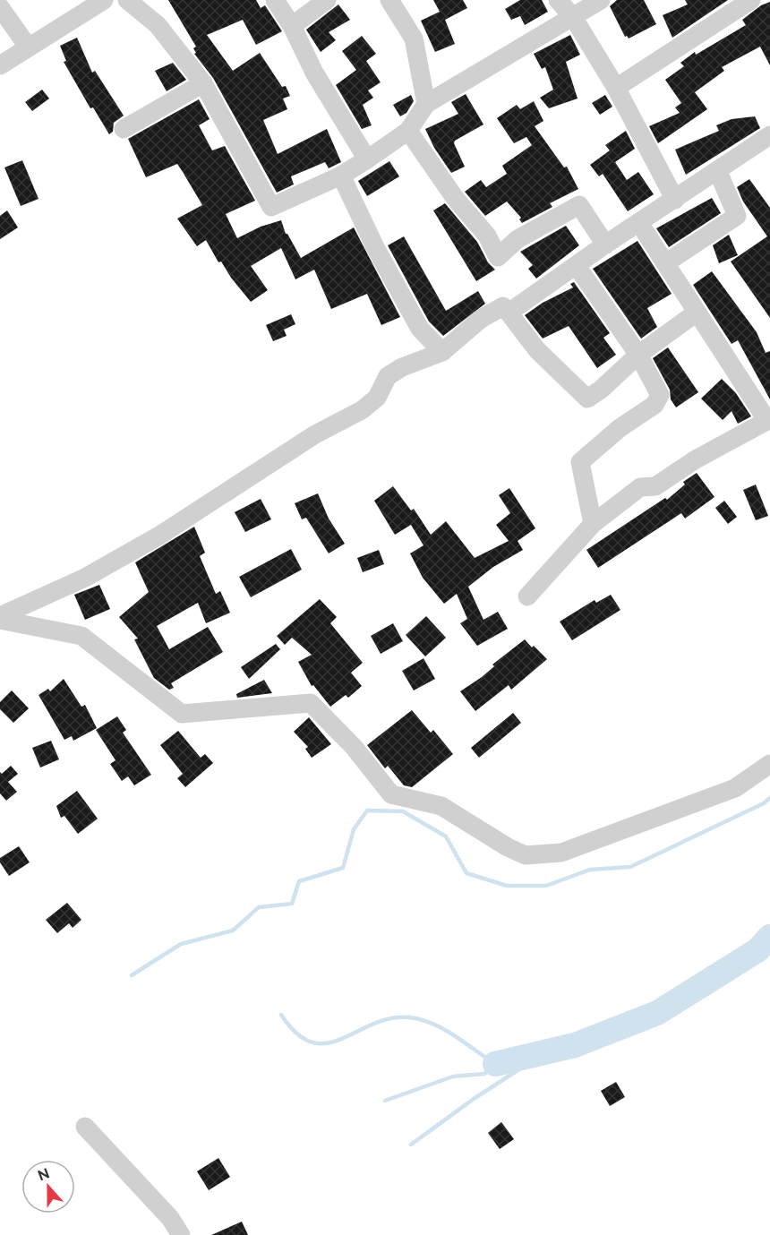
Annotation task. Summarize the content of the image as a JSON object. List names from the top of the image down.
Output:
{
  "north": "top"
}
